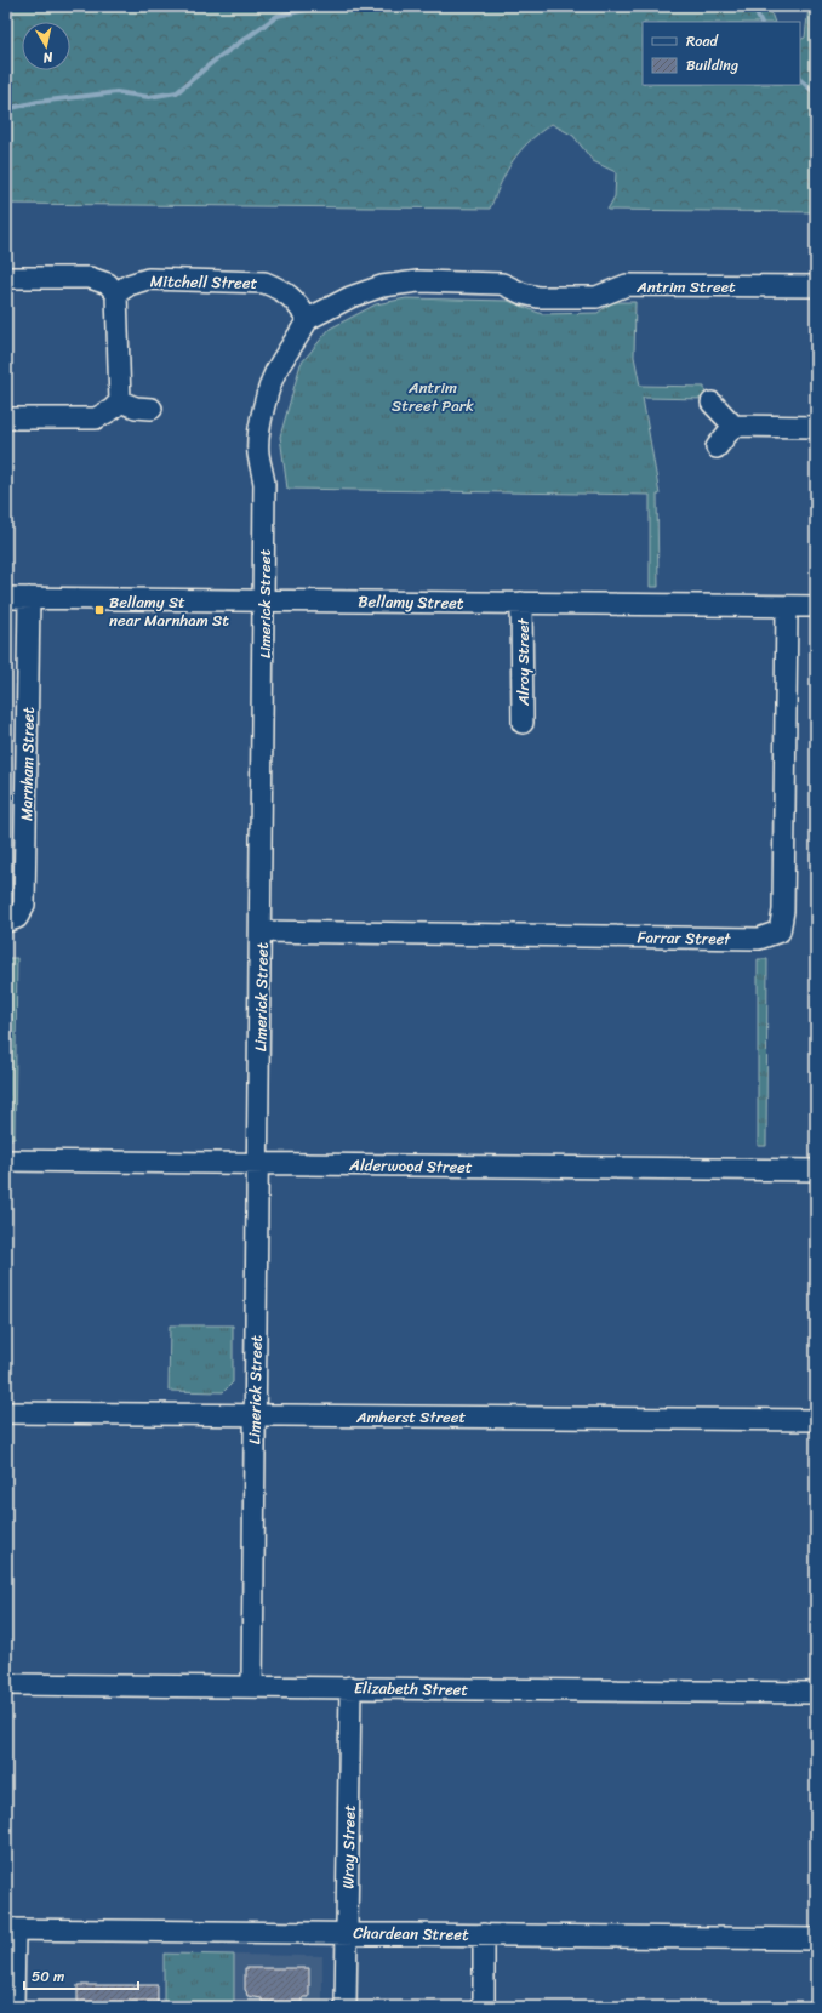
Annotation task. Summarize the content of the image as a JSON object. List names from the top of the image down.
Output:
{
  "streets": {
    "street": [
      "Mitchell Street",
      "Antrim Street",
      "Bellamy Street",
      "Limerick Street",
      "Alroy Street",
      "Marnham Street",
      "Farrar Street",
      "Alderwood Street",
      "Amherst Street",
      "Elizabeth Street",
      "Wray Street",
      "Chardean Street"
    ]
  },
  "crossings": [
    ["Mitchell Street", "Antrim Street"],
    ["Mitchell Street", "Limerick Street"],
    ["Antrim Street", "Limerick Street"],
    ["Bellamy Street", "Limerick Street"],
    ["Bellamy Street", "Alroy Street"],
    ["Bellamy Street", "Marnham Street"],
    ["Bellamy Street", "Farrar Street"],
    ["Limerick Street", "Farrar Street"],
    ["Limerick Street", "Alderwood Street"],
    ["Limerick Street", "Amherst Street"],
    ["Limerick Street", "Elizabeth Street"],
    ["Elizabeth Street", "Wray Street"],
    ["Wray Street", "Chardean Street"]
  ],
  "parks": ["Antrim Street Park"],
  "places": {
    "transit": ["Bellamy St near Marnham St"]
  },
  "legend": ["Road", "Building"],
  "scale_bar": "50 m",
  "north": "bottom"
}
